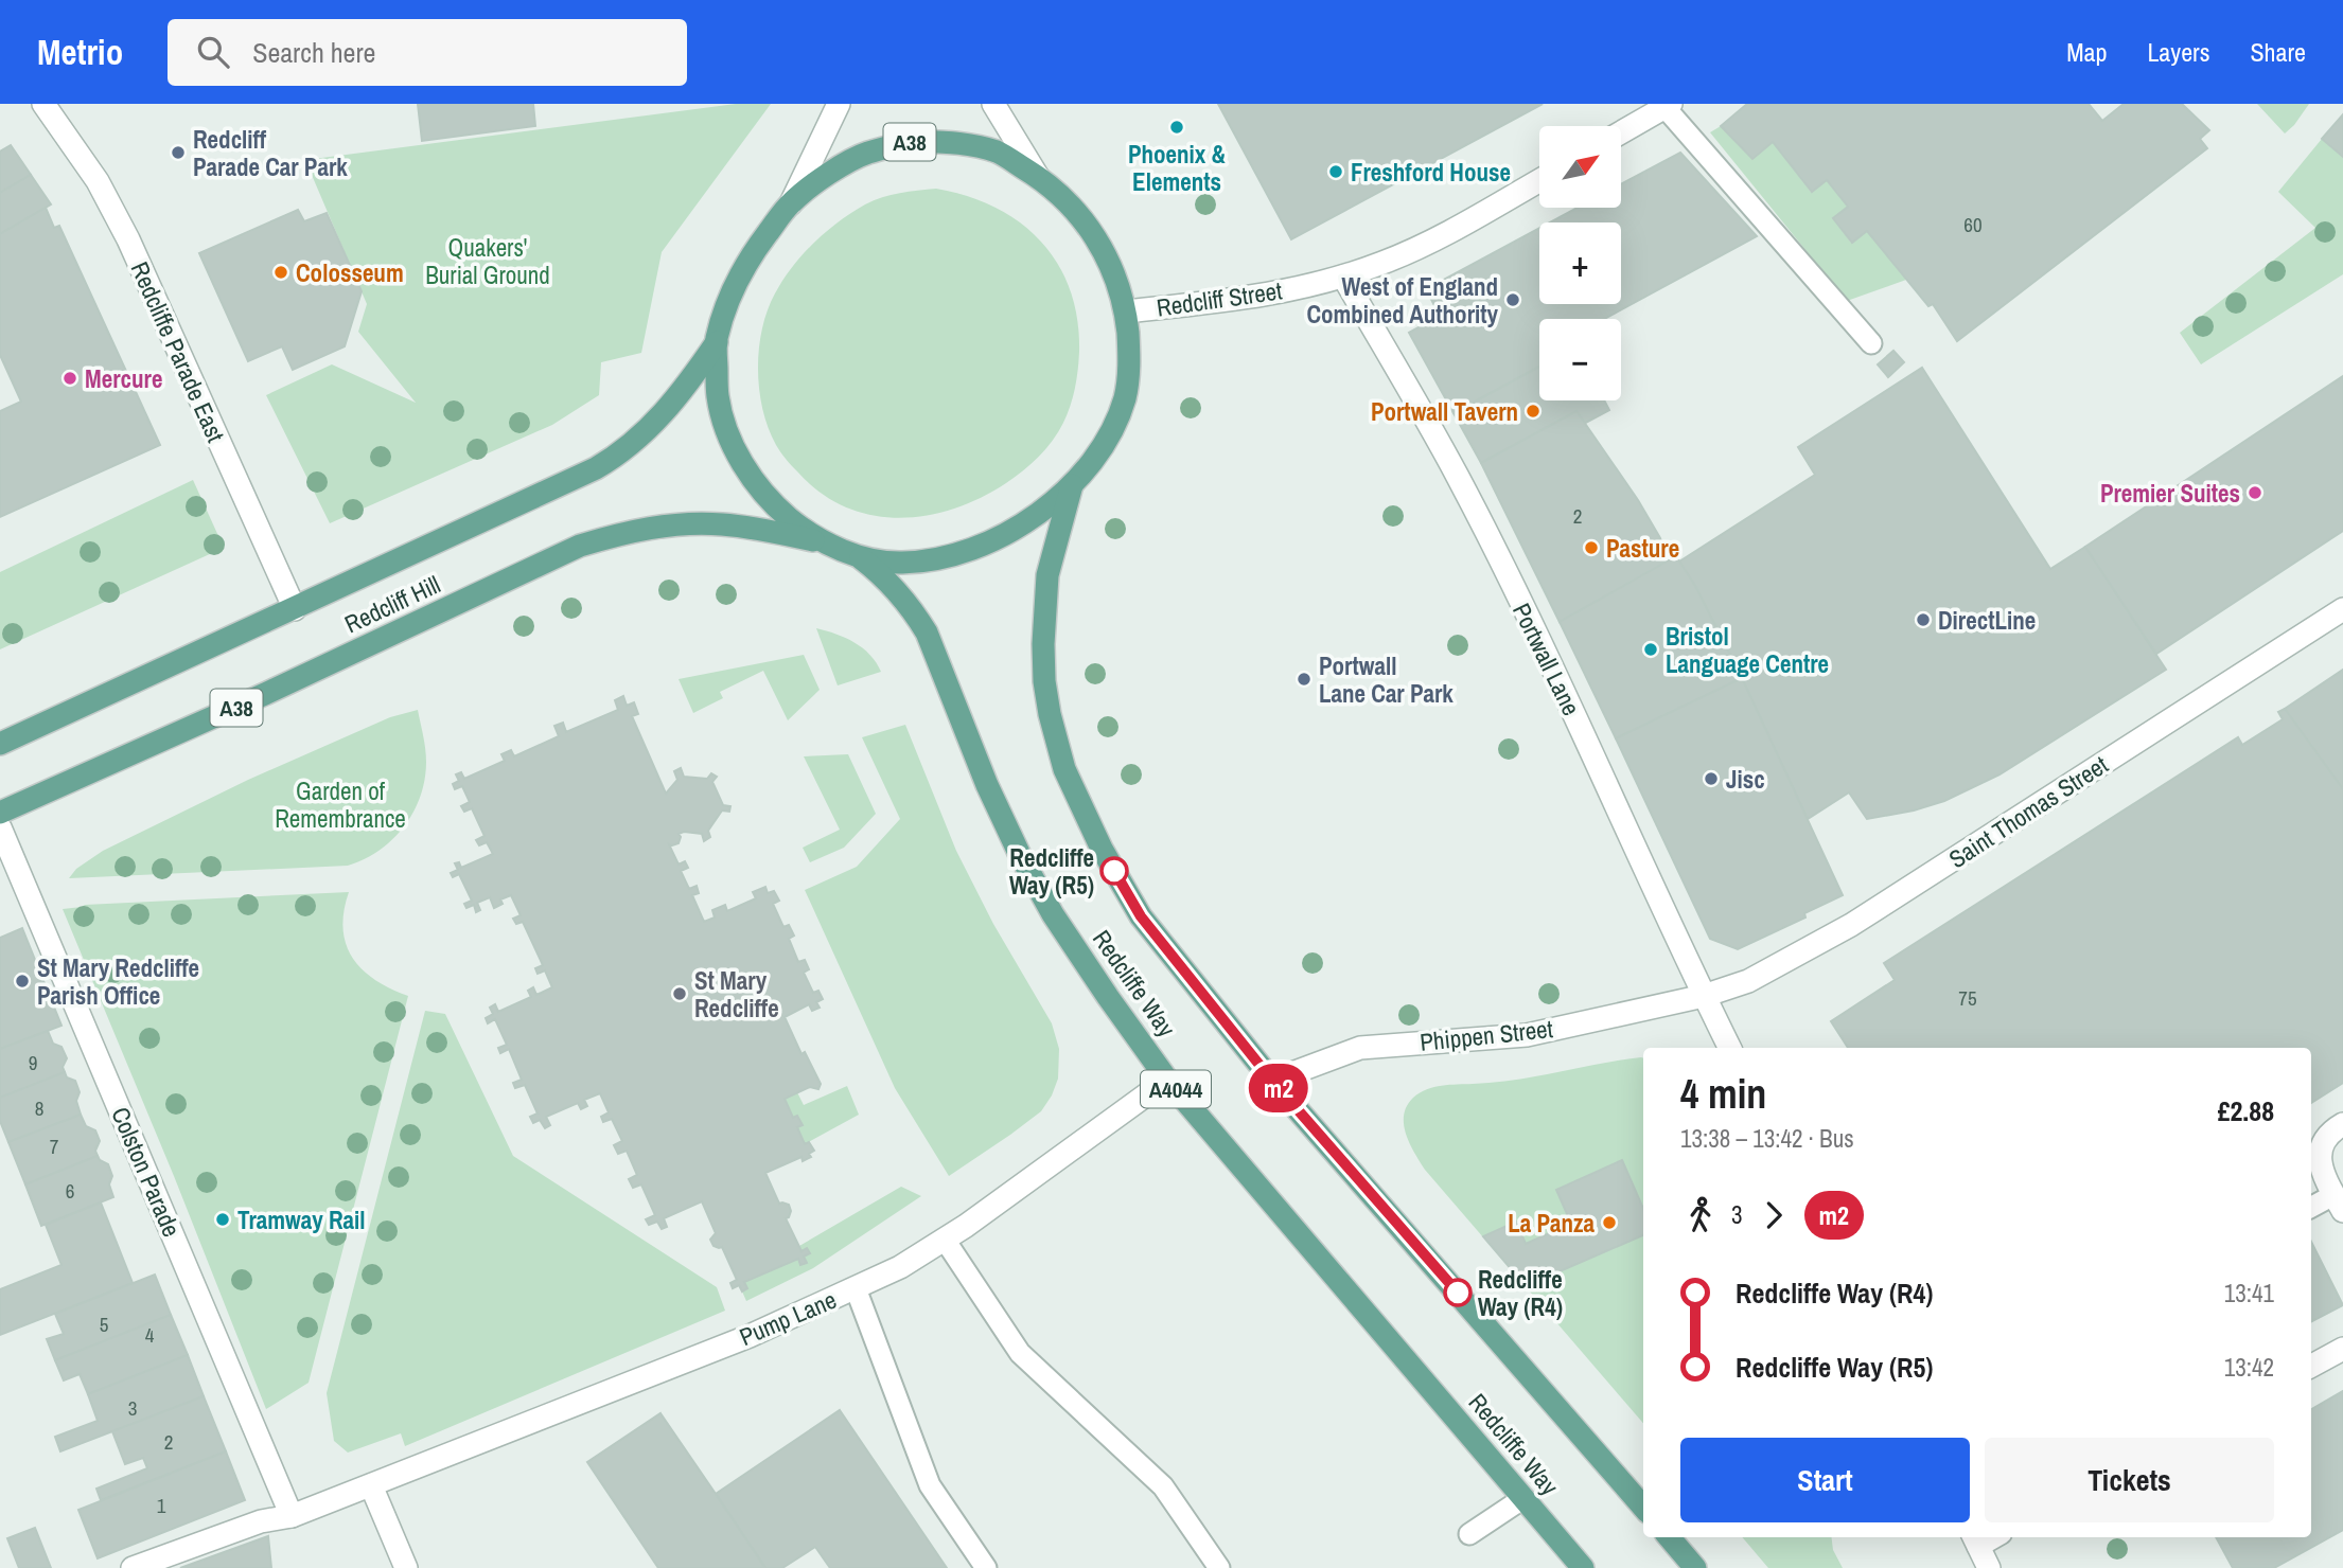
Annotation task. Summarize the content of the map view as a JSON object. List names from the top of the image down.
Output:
{
  "streets": {
    "main road": [
      "A38",
      "Redcliff Hill",
      "Redcliffe Way",
      "A4044"
    ],
    "street": [
      "Redcliff Street",
      "Redcliffe Parade East",
      "Portwall Lane",
      "Saint Thomas Street",
      "Phippen Street",
      "Colston Parade",
      "Pump Lane"
    ]
  },
  "crossings": [
    ["A38", "Redcliff Street"],
    ["A38", "Redcliff Hill"],
    ["A38", "Redcliffe Way"],
    ["Redcliff Street", "Portwall Lane"],
    ["Redcliffe Parade East", "Redcliff Hill"],
    ["Portwall Lane", "Saint Thomas Street"],
    ["Portwall Lane", "Phippen Street"],
    ["Saint Thomas Street", "Phippen Street"],
    ["Redcliffe Way", "Phippen Street"],
    ["Redcliffe Way", "Pump Lane"],
    ["Colston Parade", "Pump Lane"]
  ],
  "parks": ["Quakers' Burial Ground", "Garden of Remembrance"],
  "places": [
    "Phoenix & Elements",
    "Redcliff Parade Car Park",
    "Freshford House",
    "Colosseum",
    "West of England Combined Authority",
    "Mercure",
    "Portwall Tavern",
    "Premier Suites",
    "Pasture",
    "DirectLine",
    "Bristol Language Centre",
    "Portwall Lane Car Park",
    "Jisc",
    "Redcliffe Way (R5)",
    "St Mary Redcliffe Parish Office",
    "St Mary Redcliffe",
    "Tramway Rail",
    "La Panza",
    "Redcliffe Way (R4)"
  ],
  "lines": ["bus line m2"],
  "house_numbers": [
    "60",
    "2",
    "75",
    "9",
    "8",
    "7",
    "6",
    "5",
    "4",
    "3",
    "2",
    "1"
  ],
  "north": "top right",
  "page": {
    "header": "Metrio",
    "search": "Search here",
    "nav": ["Map", "Layers", "Share"],
    "on_map": "m2",
    "map_buttons": ["+", "−"],
    "heading": ["4 min", "13:38 – 13:42 · Bus", "£2.88"],
    "legs": ["3", "m2"],
    "list": [
      {
        "name": "Redcliffe Way (R4)",
        "value": "13:41"
      },
      {
        "name": "Redcliffe Way (R5)",
        "value": "13:42"
      }
    ],
    "buttons": ["Start", "Tickets"]
  }
}
